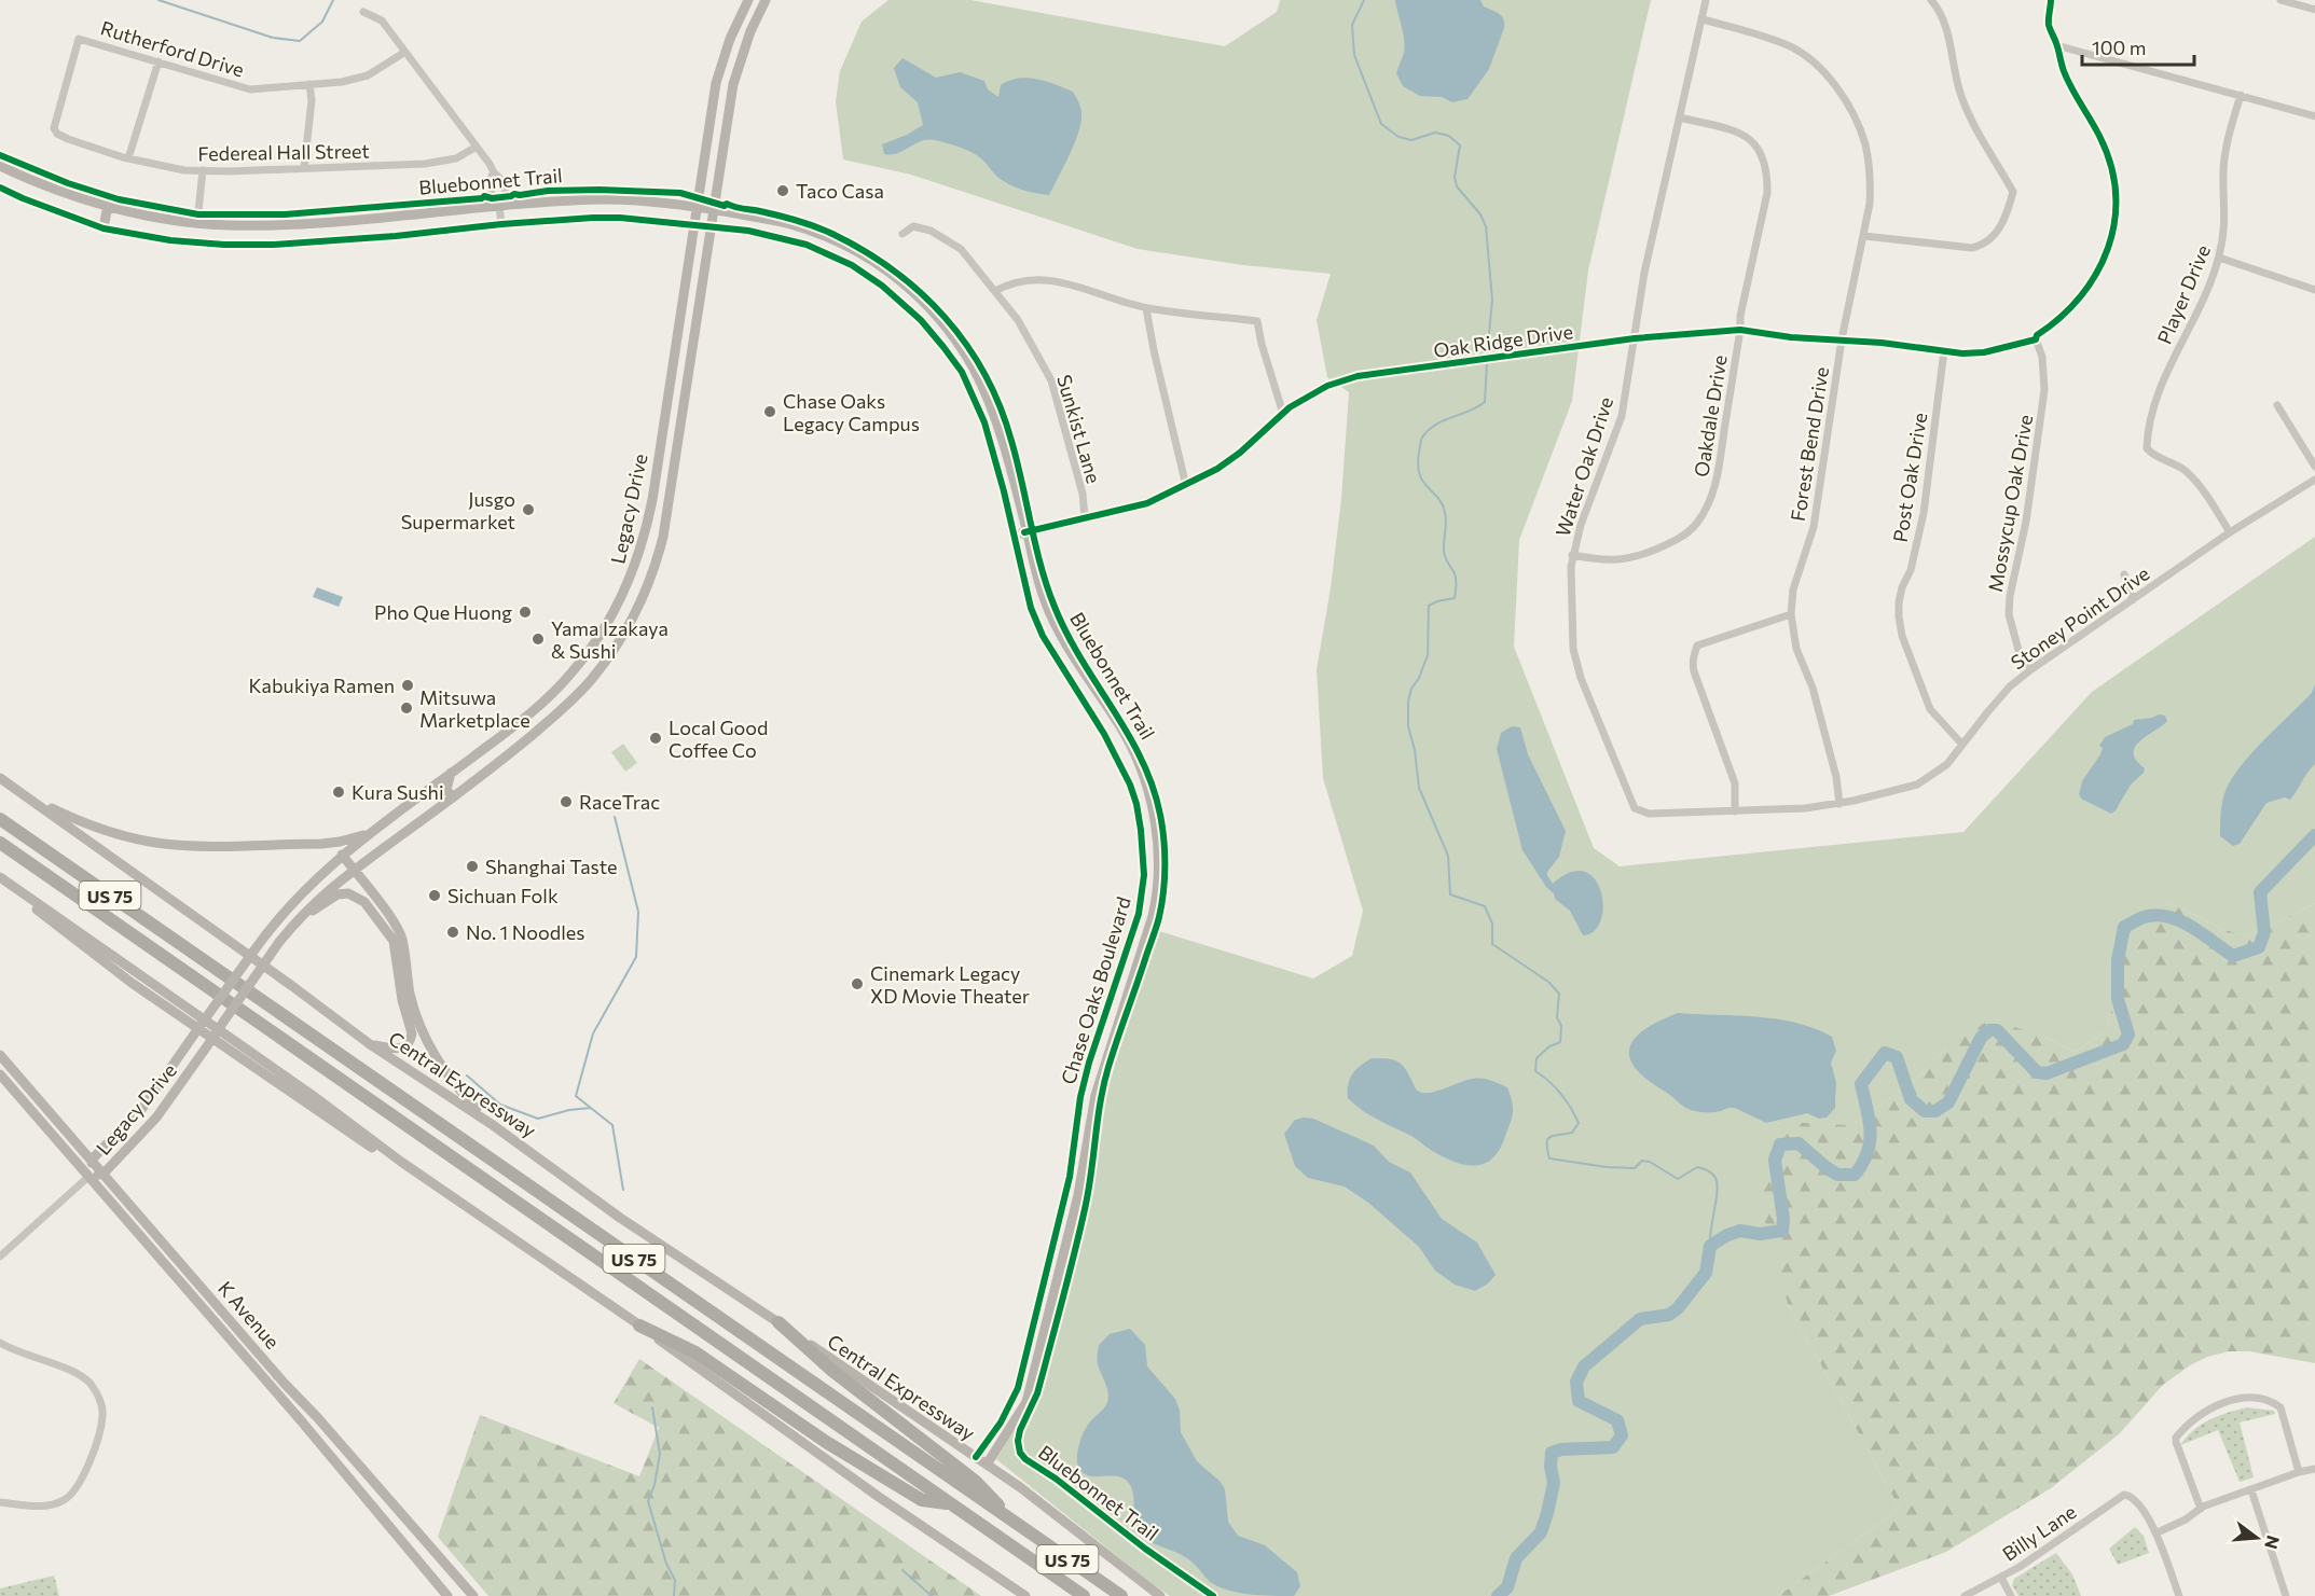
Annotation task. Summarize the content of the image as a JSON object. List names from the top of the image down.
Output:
{
  "streets": {
    "highway": ["US 75"],
    "main road": [
      "Oak Ridge Drive",
      "Legacy Drive",
      "Chase Oaks Boulevard",
      "Central Expressway",
      "K Avenue"
    ],
    "street": [
      "Rutherford Drive",
      "Federeal Hall Street",
      "Player Drive",
      "Oakdale Drive",
      "Sunkist Lane",
      "Forest Bend Drive",
      "Water Oak Drive",
      "Post Oak Drive",
      "Mossycup Oak Drive",
      "Stoney Point Drive",
      "Billy Lane"
    ],
    "cycle path": ["Bluebonnet Trail"]
  },
  "crossings": [
    ["Rutherford Drive", "Federeal Hall Street"],
    ["Player Drive", "Stoney Point Drive"],
    ["Oak Ridge Drive", "Oakdale Drive"],
    ["Oak Ridge Drive", "Sunkist Lane"],
    ["Oak Ridge Drive", "Forest Bend Drive"],
    ["Oak Ridge Drive", "Water Oak Drive"],
    ["Oak Ridge Drive", "Post Oak Drive"],
    ["Oak Ridge Drive", "Mossycup Oak Drive"],
    ["Oak Ridge Drive", "Chase Oaks Boulevard"],
    ["Oakdale Drive", "Water Oak Drive"],
    ["Forest Bend Drive", "Water Oak Drive"],
    ["Forest Bend Drive", "Stoney Point Drive"],
    ["Water Oak Drive", "Stoney Point Drive"],
    ["Post Oak Drive", "Stoney Point Drive"],
    ["Mossycup Oak Drive", "Stoney Point Drive"],
    ["Legacy Drive", "Chase Oaks Boulevard"],
    ["Legacy Drive", "K Avenue"],
    ["Chase Oaks Boulevard", "Central Expressway"]
  ],
  "places": [
    "Taco Casa",
    "Chase Oaks Legacy Campus",
    "Jusgo Supermarket",
    "Pho Que Huong",
    "Yama Izakaya & Sushi",
    "Kabukiya Ramen",
    "Mitsuwa Marketplace",
    "Local Good Coffee Co",
    "Kura Sushi",
    "RaceTrac",
    "Shanghai Taste",
    "Sichuan Folk",
    "No. 1 Noodles",
    "Cinemark Legacy XD Movie Theater"
  ],
  "scale_bar": "100 m",
  "north": "right"
}
